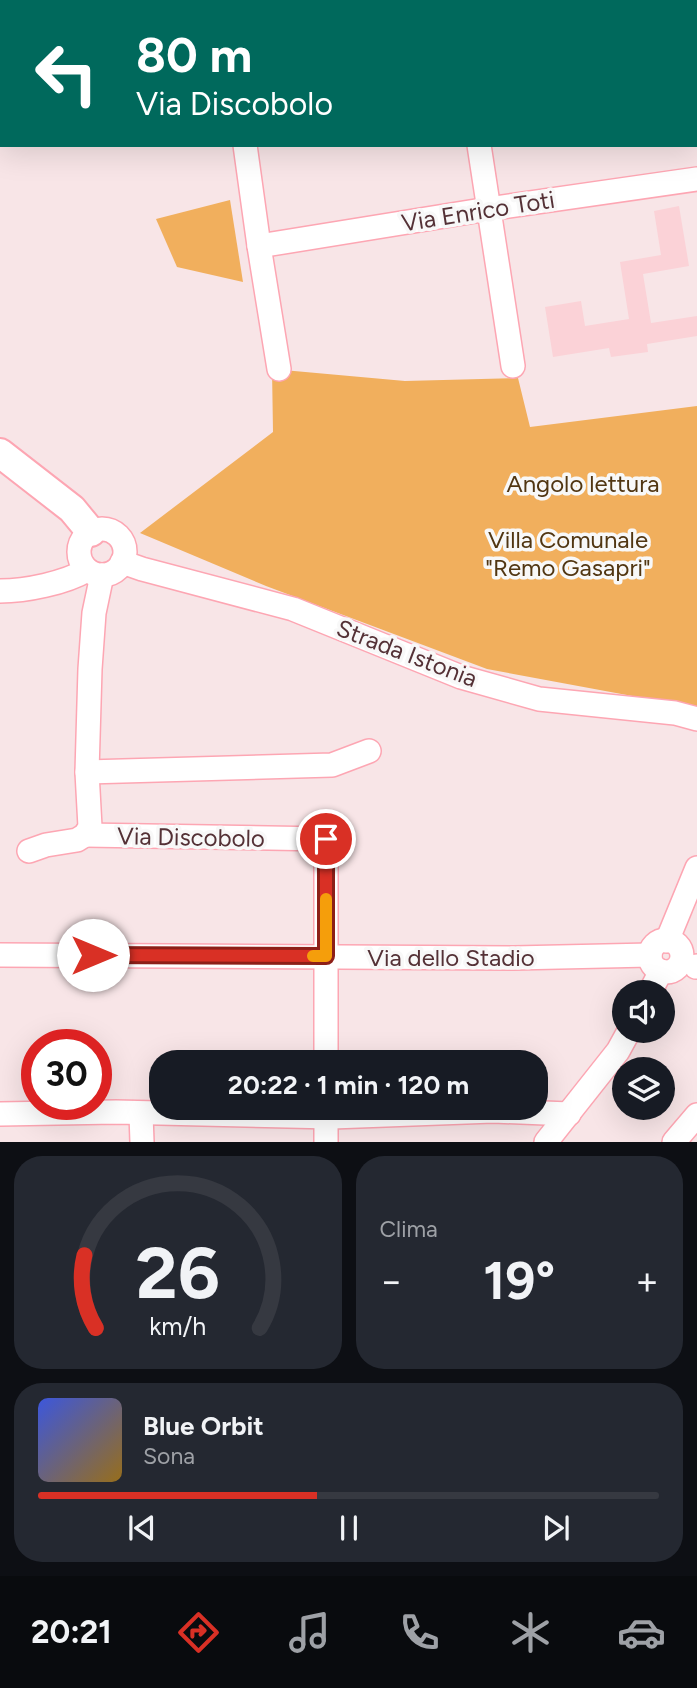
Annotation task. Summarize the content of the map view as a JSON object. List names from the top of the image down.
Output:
{
  "streets": {
    "street": [
      "Via Enrico Toti",
      "Strada Istonia",
      "Via Discobolo",
      "Via dello Stadio"
    ]
  },
  "crossings": [
    ["Via Discobolo", "Via dello Stadio"]
  ],
  "parks": ["Angolo lettura", "Villa Comunale \"Remo Gasapri\""],
  "page": {
    "turn": ["80 m", "Via Discobolo"],
    "limit": "30",
    "trip": "20:22 · 1 min · 120 m",
    "tile": "Clima",
    "heat": ["−", "19°", "+"],
    "song": ["Blue Orbit", "Sona"],
    "tabs": "20:21",
    "gauge": ["26", "km/h"]
  }
}
